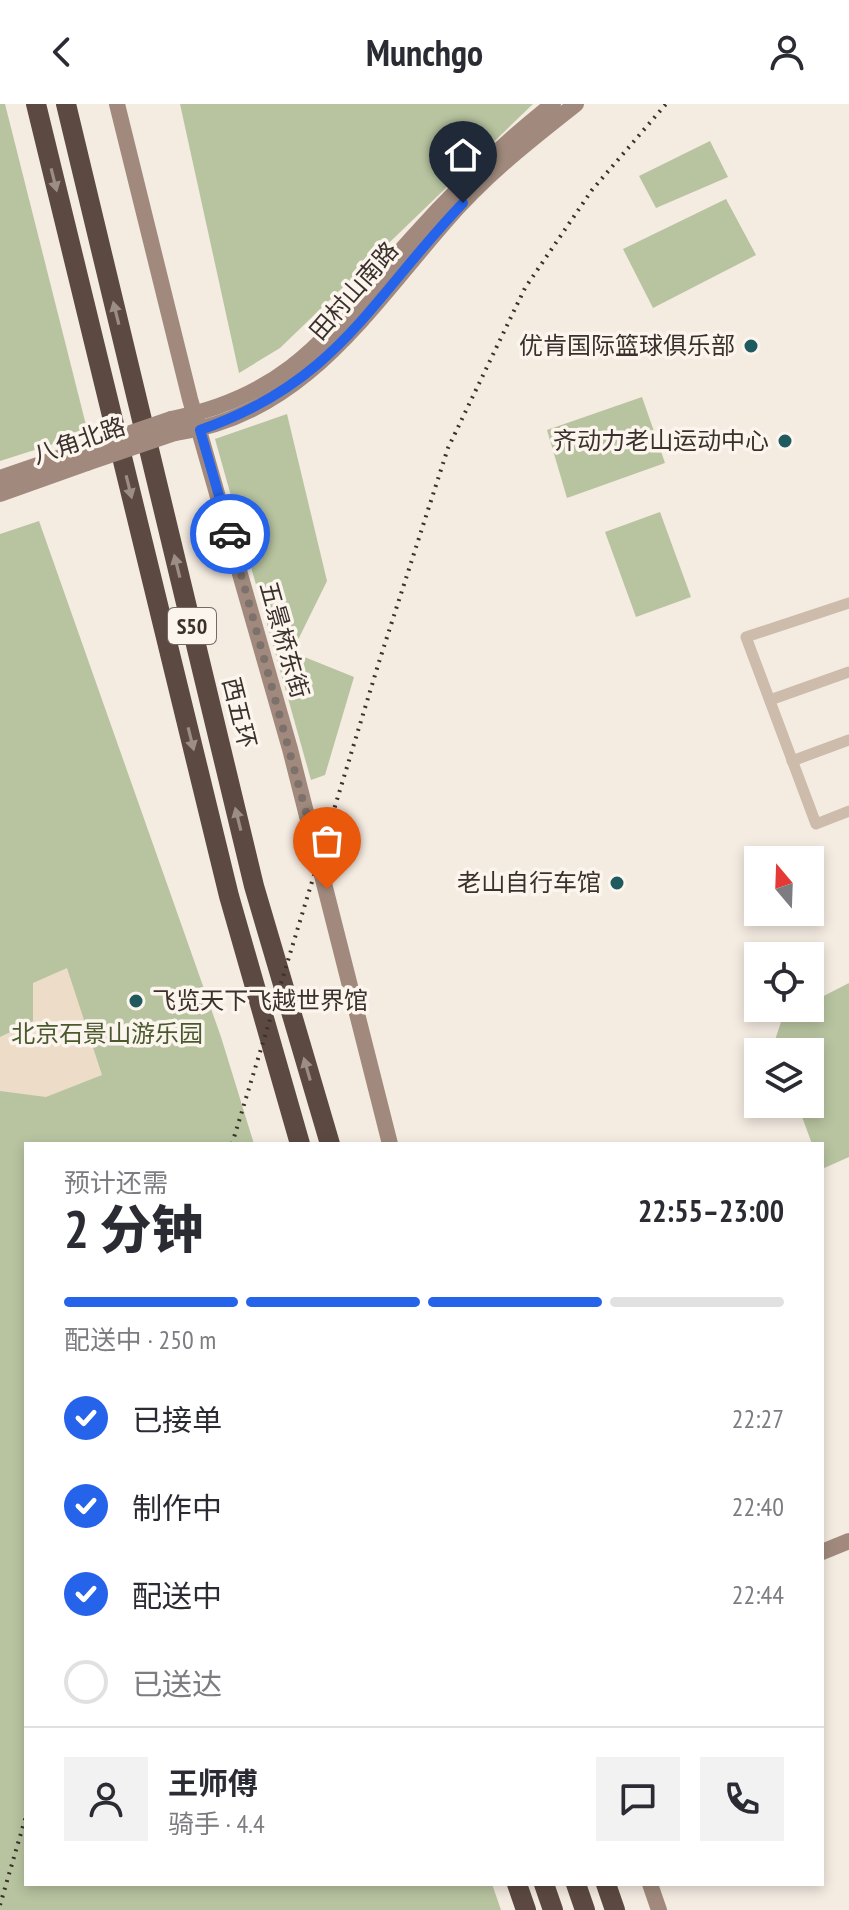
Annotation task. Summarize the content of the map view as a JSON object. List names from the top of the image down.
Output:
{
  "streets": {
    "highway": ["S50", "西五环"],
    "main road": ["田村山南路", "八角北路", "五景桥东街"]
  },
  "crossings": [
    ["田村山南路", "八角北路"],
    ["田村山南路", "五景桥东街"]
  ],
  "parks": ["北京石景山游乐园"],
  "places": [
    "优肯国际篮球俱乐部",
    "齐动力老山运动中心",
    "老山自行车馆",
    "飞览天下飞越世界馆"
  ],
  "north": "top",
  "page": {
    "header": "Munchgo",
    "heading": ["2 分钟", "预计还需", "22:55–23:00"],
    "panel": ["王师傅", "骑手 · 4.4"],
    "bar": "配送中 · 250 m",
    "list": [
      ["已接单", "22:27"],
      ["制作中", "22:40"],
      ["配送中", "22:44"],
      "已送达"
    ]
  }
}
